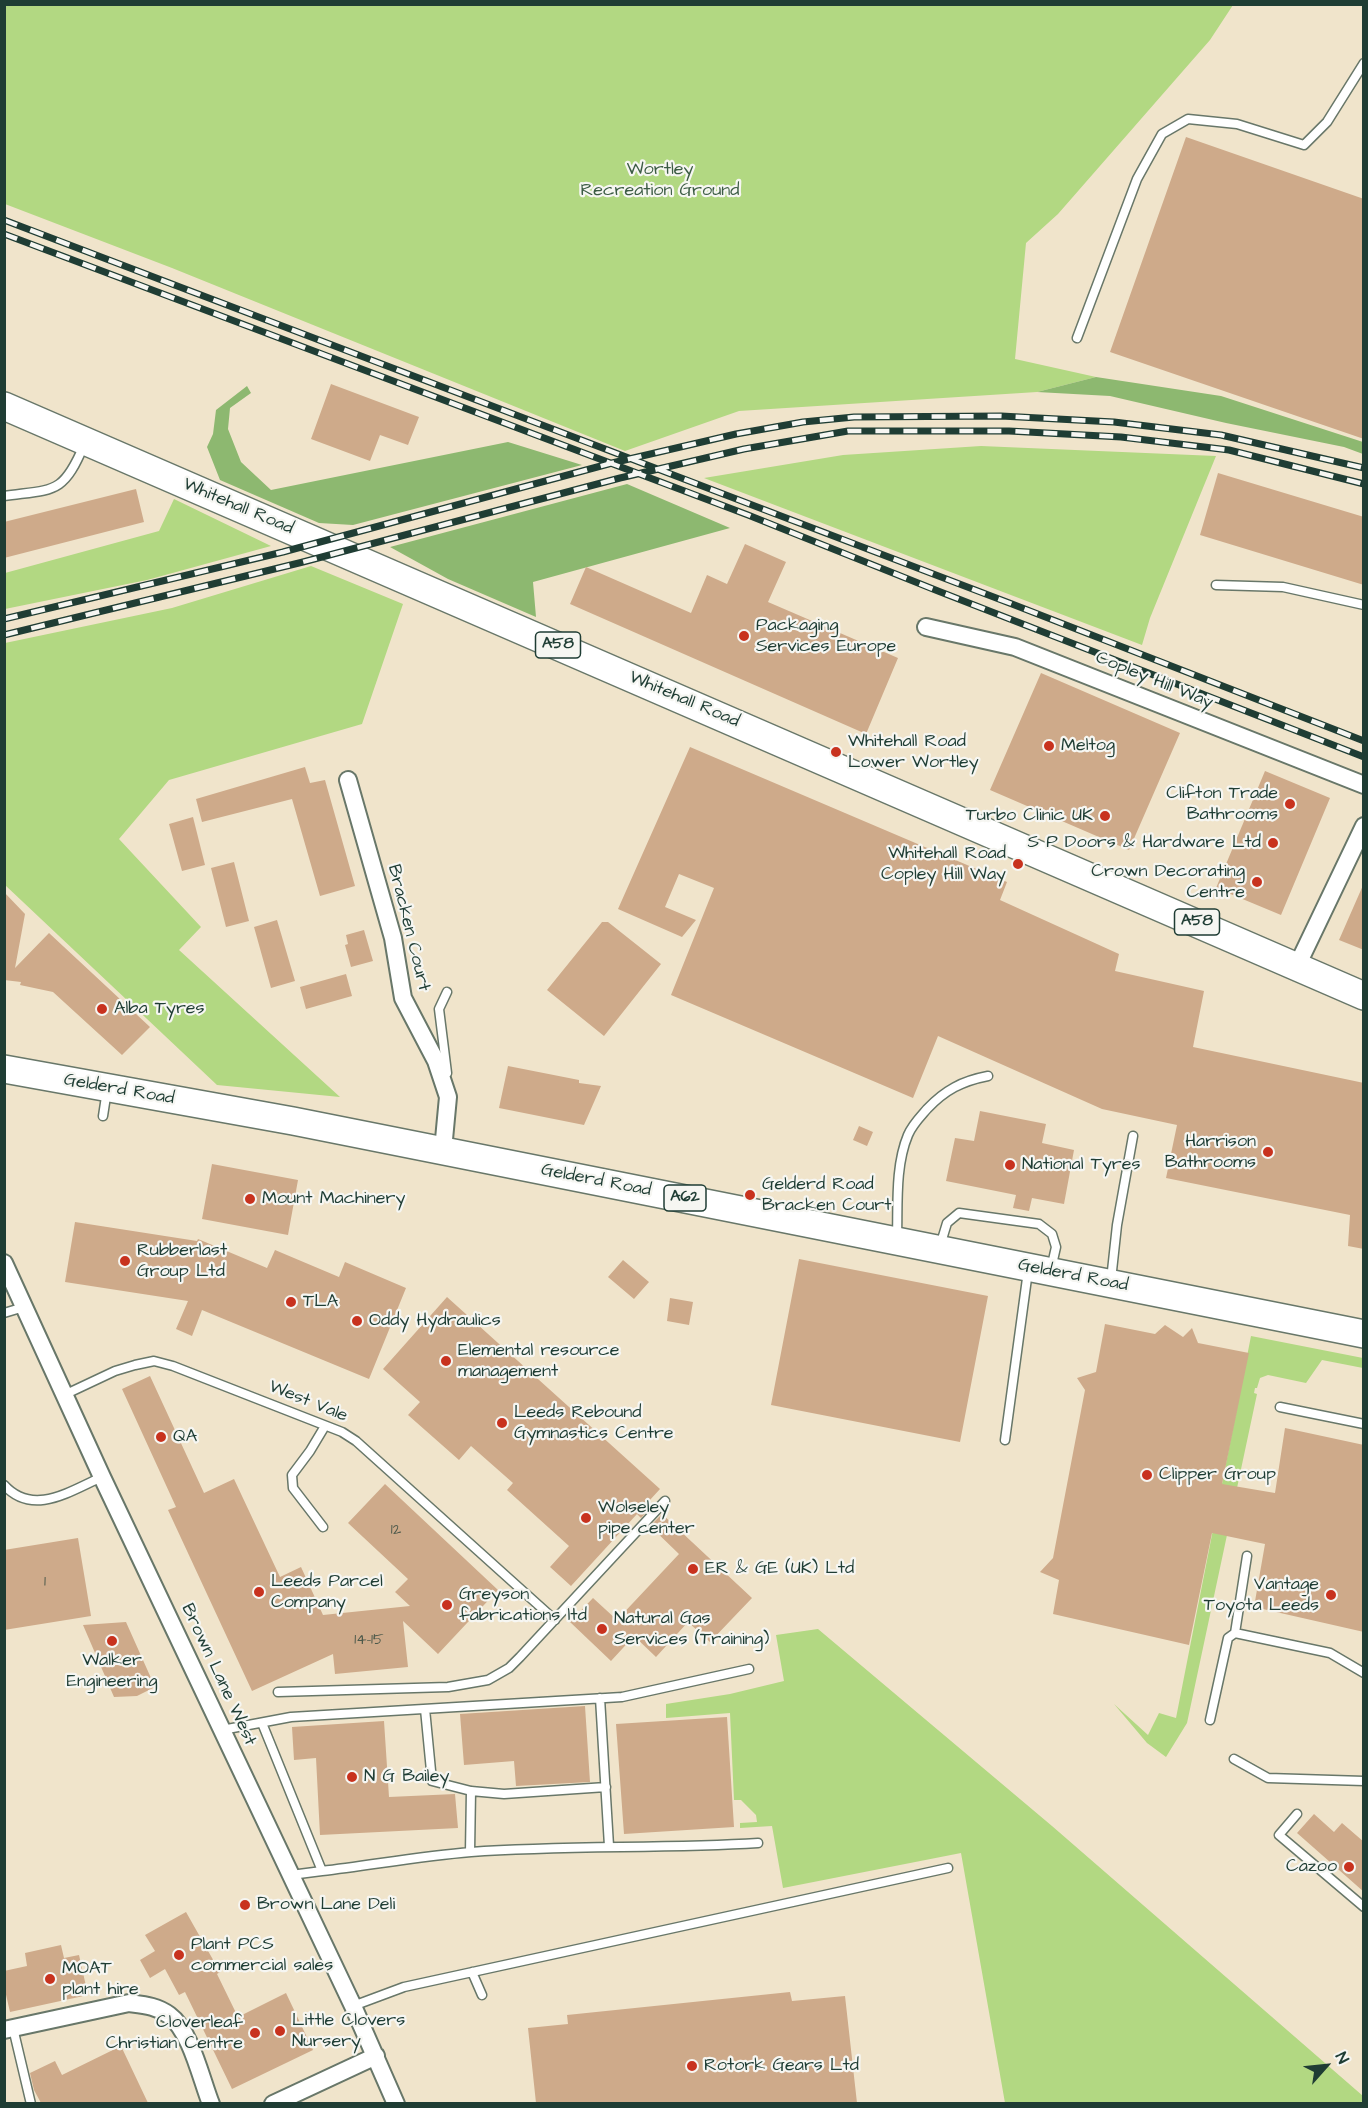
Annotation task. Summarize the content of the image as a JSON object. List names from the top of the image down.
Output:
{
  "streets": {
    "main road": [
      "Whitehall Road",
      "A58",
      "Gelderd Road",
      "A62"
    ],
    "street": ["Copley Hill Way", "Bracken Court", "Brown Lane West"],
    "lane": ["West Vale"]
  },
  "crossings": [
    ["Bracken Court", "Gelderd Road"],
    ["West Vale", "Brown Lane West"]
  ],
  "parks": ["Wortley Recreation Ground"],
  "places": [
    "Packaging Services Europe",
    "Meltog",
    "Whitehall Road Lower Wortley",
    "Clifton Trade Bathrooms",
    "Turbo Clinic UK",
    "S P Doors & Hardware Ltd",
    "Whitehall Road Copley Hill Way",
    "Crown Decorating Centre",
    "Alba Tyres",
    "Harrison Bathrooms",
    "National Tyres",
    "Gelderd Road Bracken Court",
    "Mount Machinery",
    "Rubberlast Group Ltd",
    "TLA",
    "Oddy Hydraulics",
    "Elemental resource management",
    "Leeds Rebound Gymnastics Centre",
    "QA",
    "Clipper Group",
    "Wolseley pipe center",
    "ER & GE (UK) Ltd",
    "Leeds Parcel Company",
    "Vantage Toyota Leeds",
    "Greyson fabrications ltd",
    "Natural Gas Services (Training)",
    "Walker Engineering",
    "N G Bailey",
    "Cazoo",
    "Brown Lane Deli",
    "Plant PCS commercial sales",
    "MOAT plant hire",
    "Little Clovers Nursery",
    "Cloverleaf Christian Centre",
    "Rotork Gears Ltd"
  ],
  "house_numbers": ["12", "1", "14-15"],
  "north": "top right"
}
